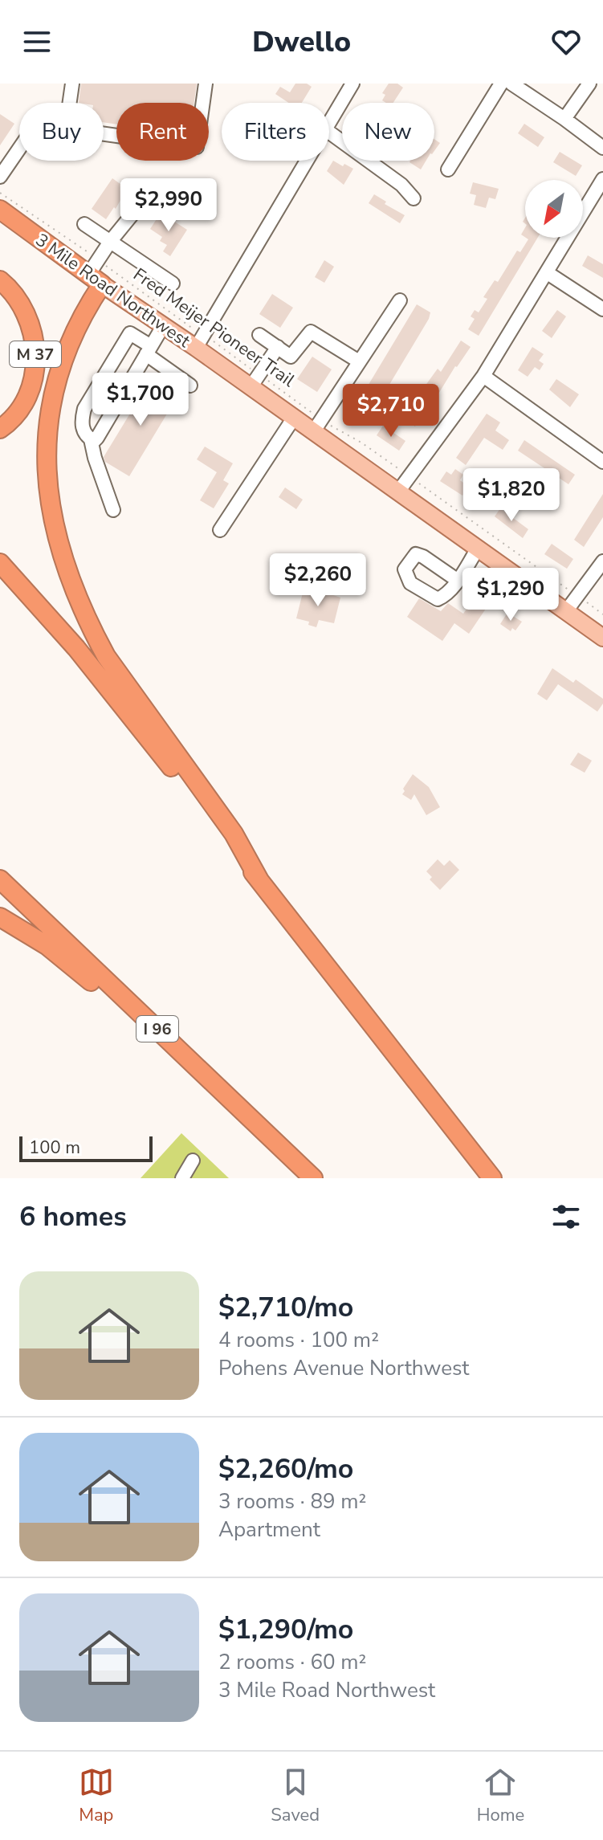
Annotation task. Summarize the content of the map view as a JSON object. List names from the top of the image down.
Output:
{
  "streets": {
    "highway": ["3 Mile Road Northwest", "M 37", "I 96"],
    "path": ["Fred Meijer Pioneer Trail"]
  },
  "crossings": [
    ["3 Mile Road Northwest", "Fred Meijer Pioneer Trail"]
  ],
  "scale_bar": "100 m",
  "north": "bottom left",
  "page": {
    "header": "Dwello",
    "chip": [
      "Buy",
      "Rent",
      "Filters",
      "New"
    ],
    "price": [
      "$2,990",
      "$1,700",
      "$2,710",
      "$1,820",
      "$2,260",
      "$1,290"
    ],
    "scale": "100 m",
    "heading": "6 homes",
    "list": [
      {
        "name": "$2,710/mo",
        "note": "4 rooms · 100 m² · Pohens Avenue Northwest"
      },
      {
        "name": "$2,260/mo",
        "note": "3 rooms · 89 m² · Apartment"
      },
      {
        "name": "$1,290/mo",
        "note": "2 rooms · 60 m² · 3 Mile Road Northwest"
      }
    ],
    "tabs": ["Map", "Saved", "Home"]
  }
}
